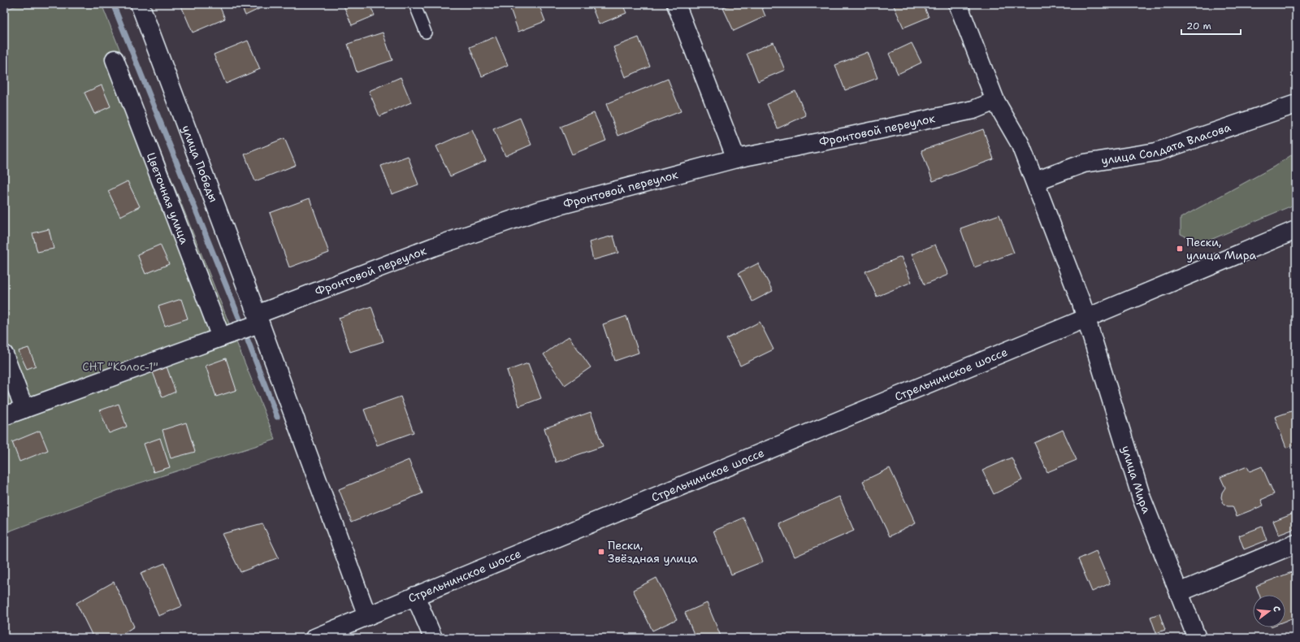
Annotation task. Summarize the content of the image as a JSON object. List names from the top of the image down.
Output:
{
  "streets": {
    "street": [
      "Фронтовой переулок",
      "улица Солдата Власова",
      "улица Победы",
      "Цветочная улица",
      "Стрельнинское шоссе",
      "улица Мира"
    ]
  },
  "crossings": [
    ["Фронтовой переулок", "улица Победы"],
    ["Фронтовой переулок", "Цветочная улица"],
    ["Фронтовой переулок", "улица Мира"],
    ["улица Солдата Власова", "улица Мира"],
    ["улица Победы", "Стрельнинское шоссе"],
    ["Стрельнинское шоссе", "улица Мира"]
  ],
  "parks": ["СНТ \"Колос-1\""],
  "places": {
    "transit": ["Пески, улица Мира", "Пески, Звёздная улица"]
  },
  "scale_bar": "20 m",
  "north": "right"
}
